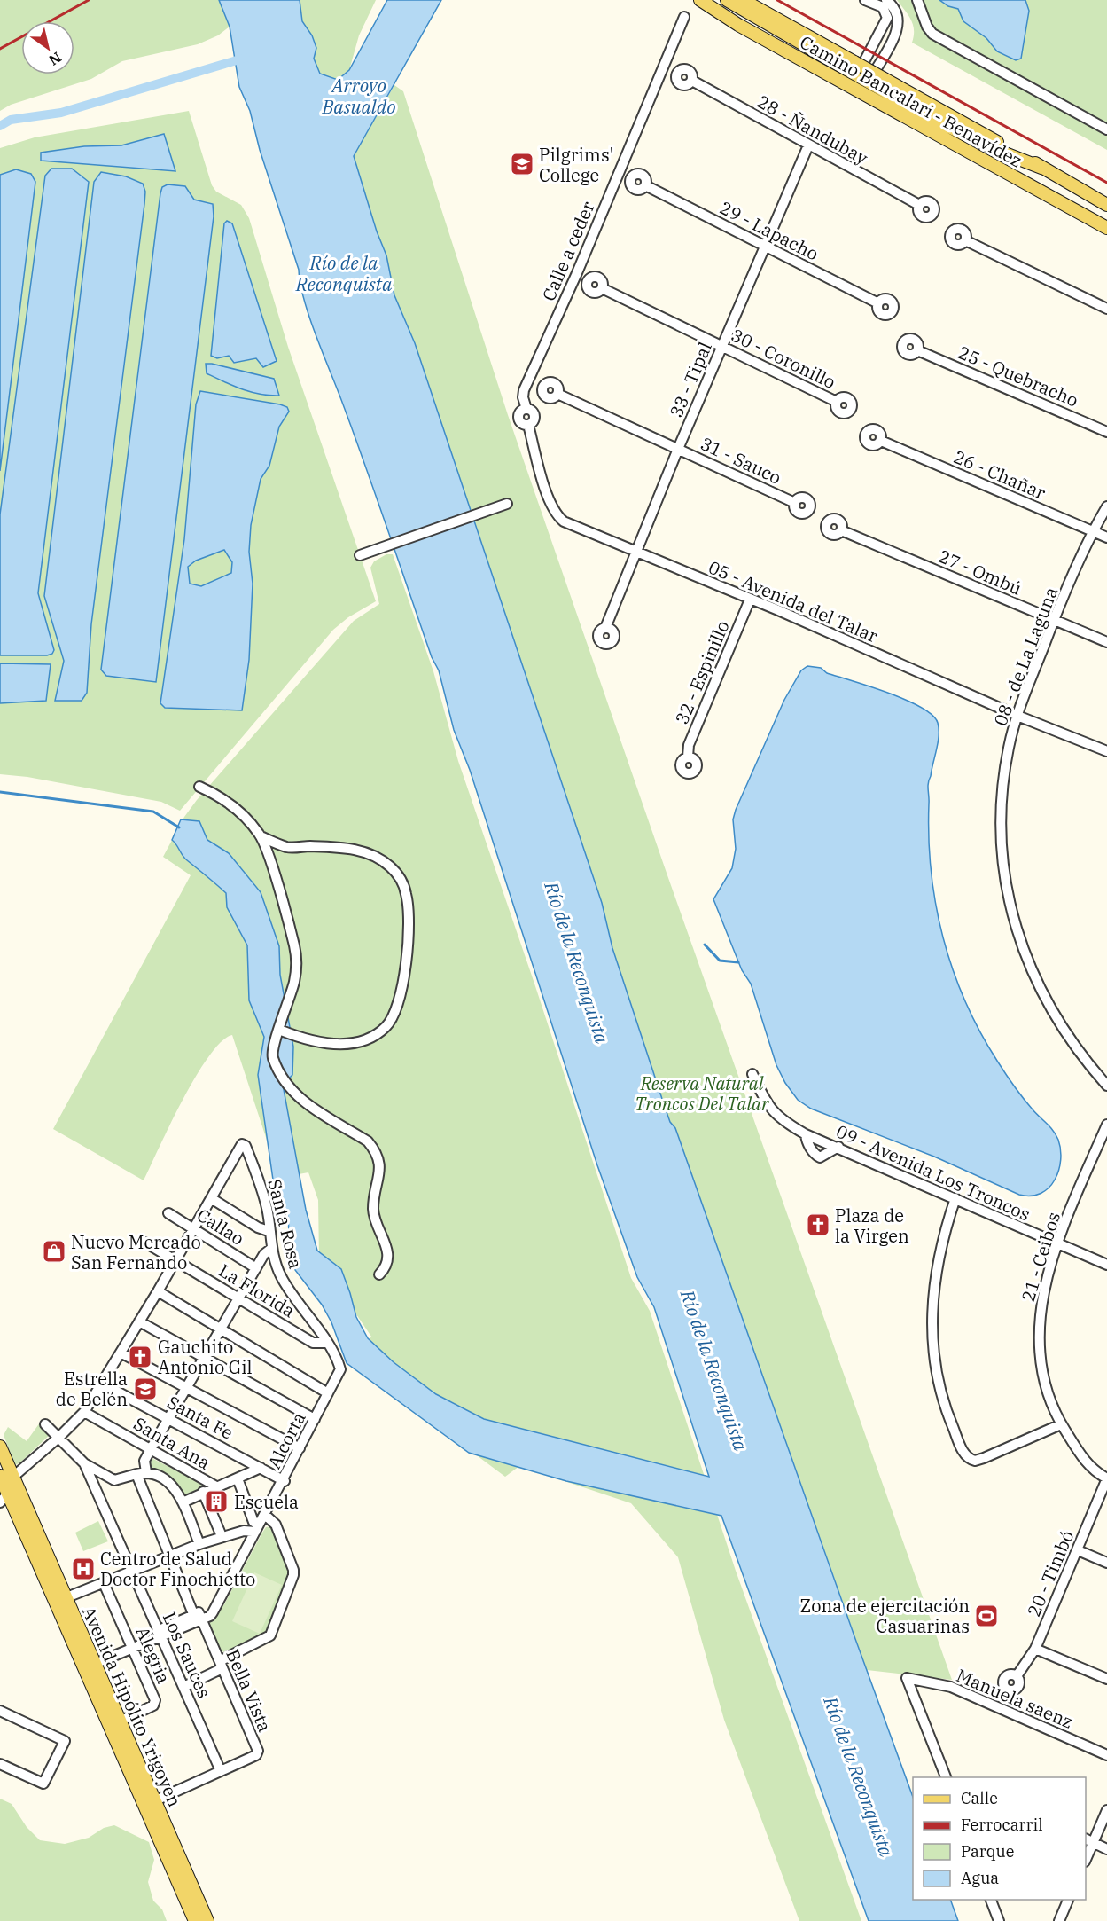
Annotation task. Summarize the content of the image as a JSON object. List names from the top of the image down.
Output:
{
  "streets": {
    "main road": ["Camino Bancalari - Benavídez", "Avenida Hipólito Yrigoyen"],
    "street": [
      "28 - Ñandubay",
      "29 - Lapacho",
      "Calle a ceder",
      "30 - Coronillo",
      "25 - Quebracho",
      "33 - Tipal",
      "31 - Sauco",
      "26 - Chañar",
      "27 - Ombú",
      "05 - Avenida del Talar",
      "08 - de La Laguna",
      "32 - Espinillo",
      "09 - Avenida Los Troncos",
      "Santa Rosa",
      "Callao",
      "21 - Ceibos",
      "La Florida",
      "Santa Fe",
      "Alcorta",
      "Santa Ana",
      "20 - Timbó",
      "Alegria",
      "Los Sauces",
      "Bella Vista",
      "Manuela saenz"
    ]
  },
  "crossings": [
    ["28 - Ñandubay", "33 - Tipal"],
    ["29 - Lapacho", "33 - Tipal"],
    ["Calle a ceder", "05 - Avenida del Talar"],
    ["30 - Coronillo", "33 - Tipal"],
    ["33 - Tipal", "31 - Sauco"],
    ["33 - Tipal", "05 - Avenida del Talar"],
    ["26 - Chañar", "08 - de La Laguna"],
    ["27 - Ombú", "08 - de La Laguna"],
    ["05 - Avenida del Talar", "08 - de La Laguna"],
    ["05 - Avenida del Talar", "32 - Espinillo"],
    ["09 - Avenida Los Troncos", "21 - Ceibos"],
    ["Santa Rosa", "Callao"],
    ["Santa Rosa", "La Florida"],
    ["Santa Rosa", "Santa Fe"],
    ["Santa Rosa", "Alcorta"],
    ["Santa Rosa", "Santa Ana"],
    ["Santa Rosa", "Los Sauces"],
    ["Santa Rosa", "Avenida Hipólito Yrigoyen"],
    ["21 - Ceibos", "20 - Timbó"],
    ["La Florida", "Alcorta"],
    ["Santa Fe", "Alcorta"],
    ["Alcorta", "Alegria"],
    ["Alcorta", "Los Sauces"],
    ["Alcorta", "Bella Vista"],
    ["Alcorta", "Avenida Hipólito Yrigoyen"],
    ["Alegria", "Avenida Hipólito Yrigoyen"],
    ["Los Sauces", "Bella Vista"],
    ["Bella Vista", "Avenida Hipólito Yrigoyen"]
  ],
  "water": ["Arroyo Basualdo", "Río de la Reconquista"],
  "parks": ["Reserva Natural Troncos Del Talar"],
  "places": {
    "school or university": ["Pilgrims' College", "Estrella de Belén"],
    "church": ["Plaza de la Virgen", "Gauchito Antonio Gil"],
    "shop": ["Nuevo Mercado San Fernando"],
    "building": ["Escuela"],
    "hospital": ["Centro de Salud Doctor Finochietto"],
    "sports": ["Zona de ejercitación Casuarinas"]
  },
  "legend": [
    "Calle",
    "Ferrocarril",
    "Parque",
    "Agua"
  ],
  "north": "bottom right"
}
